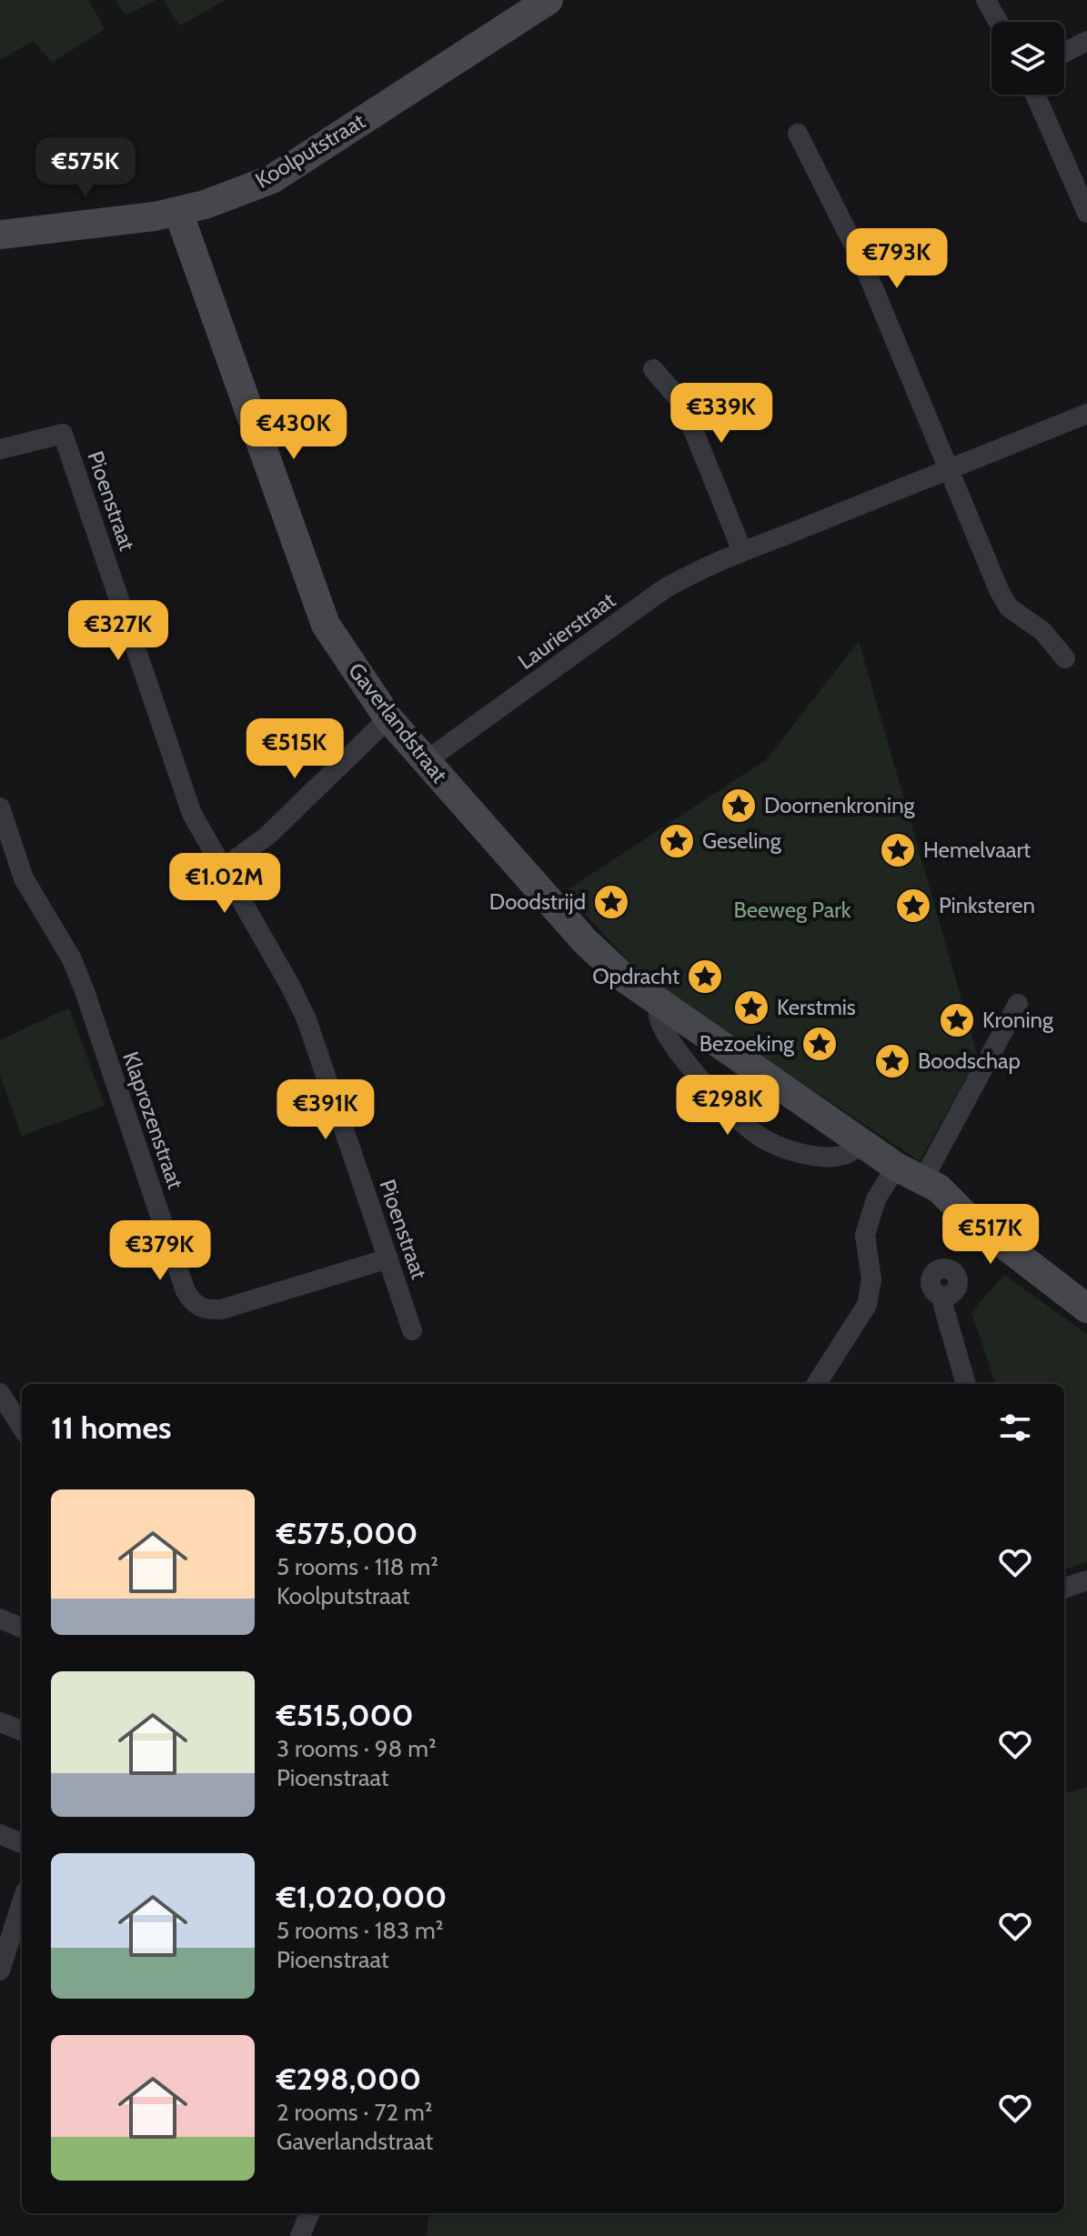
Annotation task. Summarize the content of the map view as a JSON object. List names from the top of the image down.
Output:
{
  "streets": {
    "street": [
      "Koolputstraat",
      "Pioenstraat",
      "Laurierstraat",
      "Gaverlandstraat",
      "Klaprozenstraat"
    ]
  },
  "crossings": [
    ["Koolputstraat", "Gaverlandstraat"],
    ["Pioenstraat", "Klaprozenstraat"],
    ["Laurierstraat", "Gaverlandstraat"]
  ],
  "parks": ["Beeweg Park"],
  "places": {
    "place": [
      "Doornenkroning",
      "Geseling",
      "Hemelvaart",
      "Doodstrijd",
      "Pinksteren",
      "Opdracht",
      "Kerstmis",
      "Kroning",
      "Bezoeking",
      "Boodschap"
    ]
  },
  "page": {
    "price": [
      "€575K",
      "€793K",
      "€339K",
      "€430K",
      "€327K",
      "€515K",
      "€1.02M",
      "€298K",
      "€391K",
      "€517K",
      "€379K"
    ],
    "heading": "11 homes",
    "list": [
      {
        "name": "€575,000",
        "note": "5 rooms · 118 m² · Koolputstraat"
      },
      {
        "name": "€515,000",
        "note": "3 rooms · 98 m² · Pioenstraat"
      },
      {
        "name": "€1,020,000",
        "note": "5 rooms · 183 m² · Pioenstraat"
      },
      {
        "name": "€298,000",
        "note": "2 rooms · 72 m² · Gaverlandstraat"
      }
    ]
  }
}
